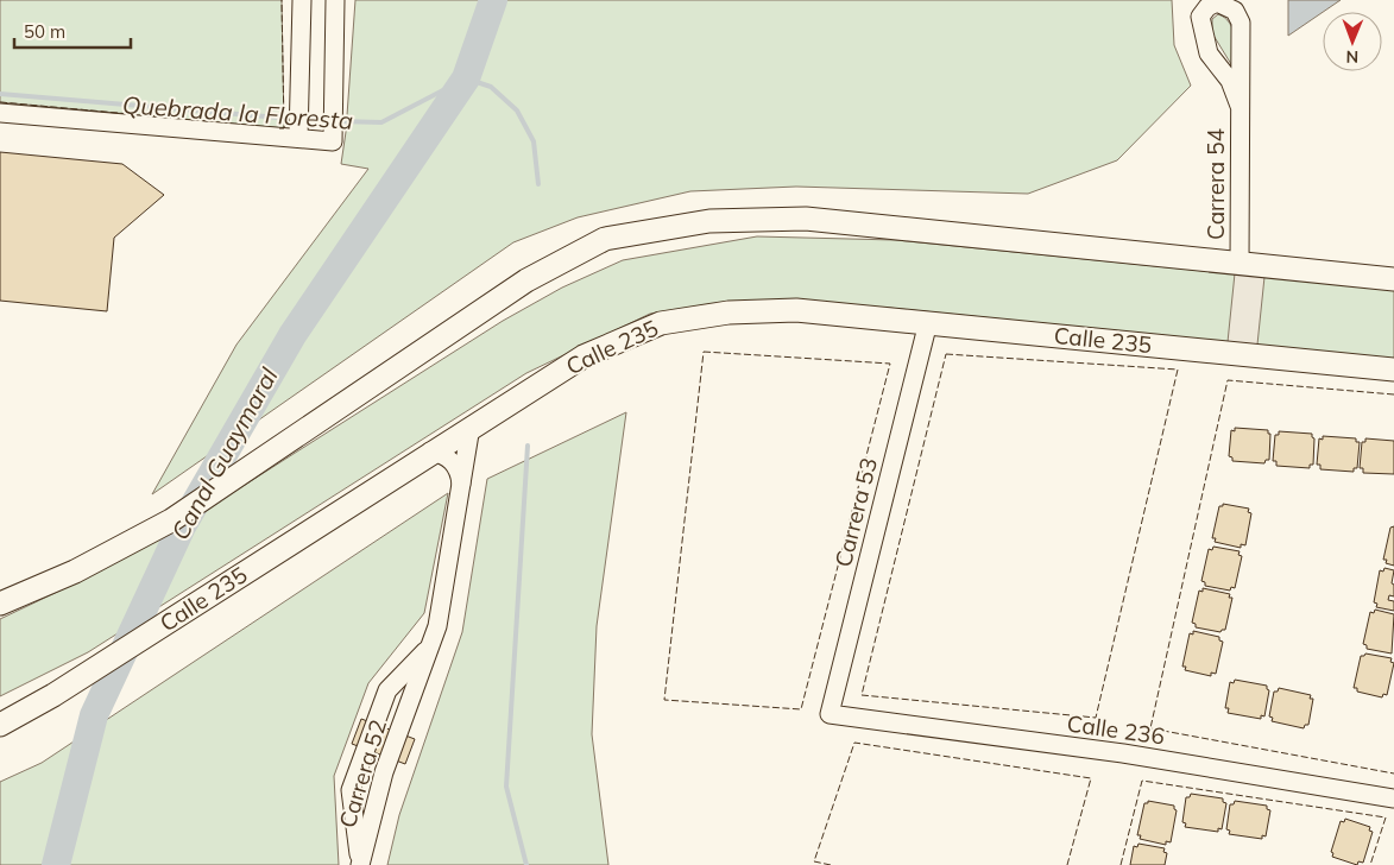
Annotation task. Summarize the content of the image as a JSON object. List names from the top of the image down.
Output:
{
  "streets": {
    "main road": ["Calle 235"],
    "street": [
      "Carrera 54",
      "Carrera 53",
      "Calle 236",
      "Carrera 52"
    ]
  },
  "crossings": [
    ["Calle 235", "Carrera 53"],
    ["Calle 235", "Carrera 52"],
    ["Carrera 53", "Calle 236"]
  ],
  "water": ["Quebrada la Floresta", "Canal Guaymaral"],
  "scale_bar": "50 m",
  "north": "bottom"
}
